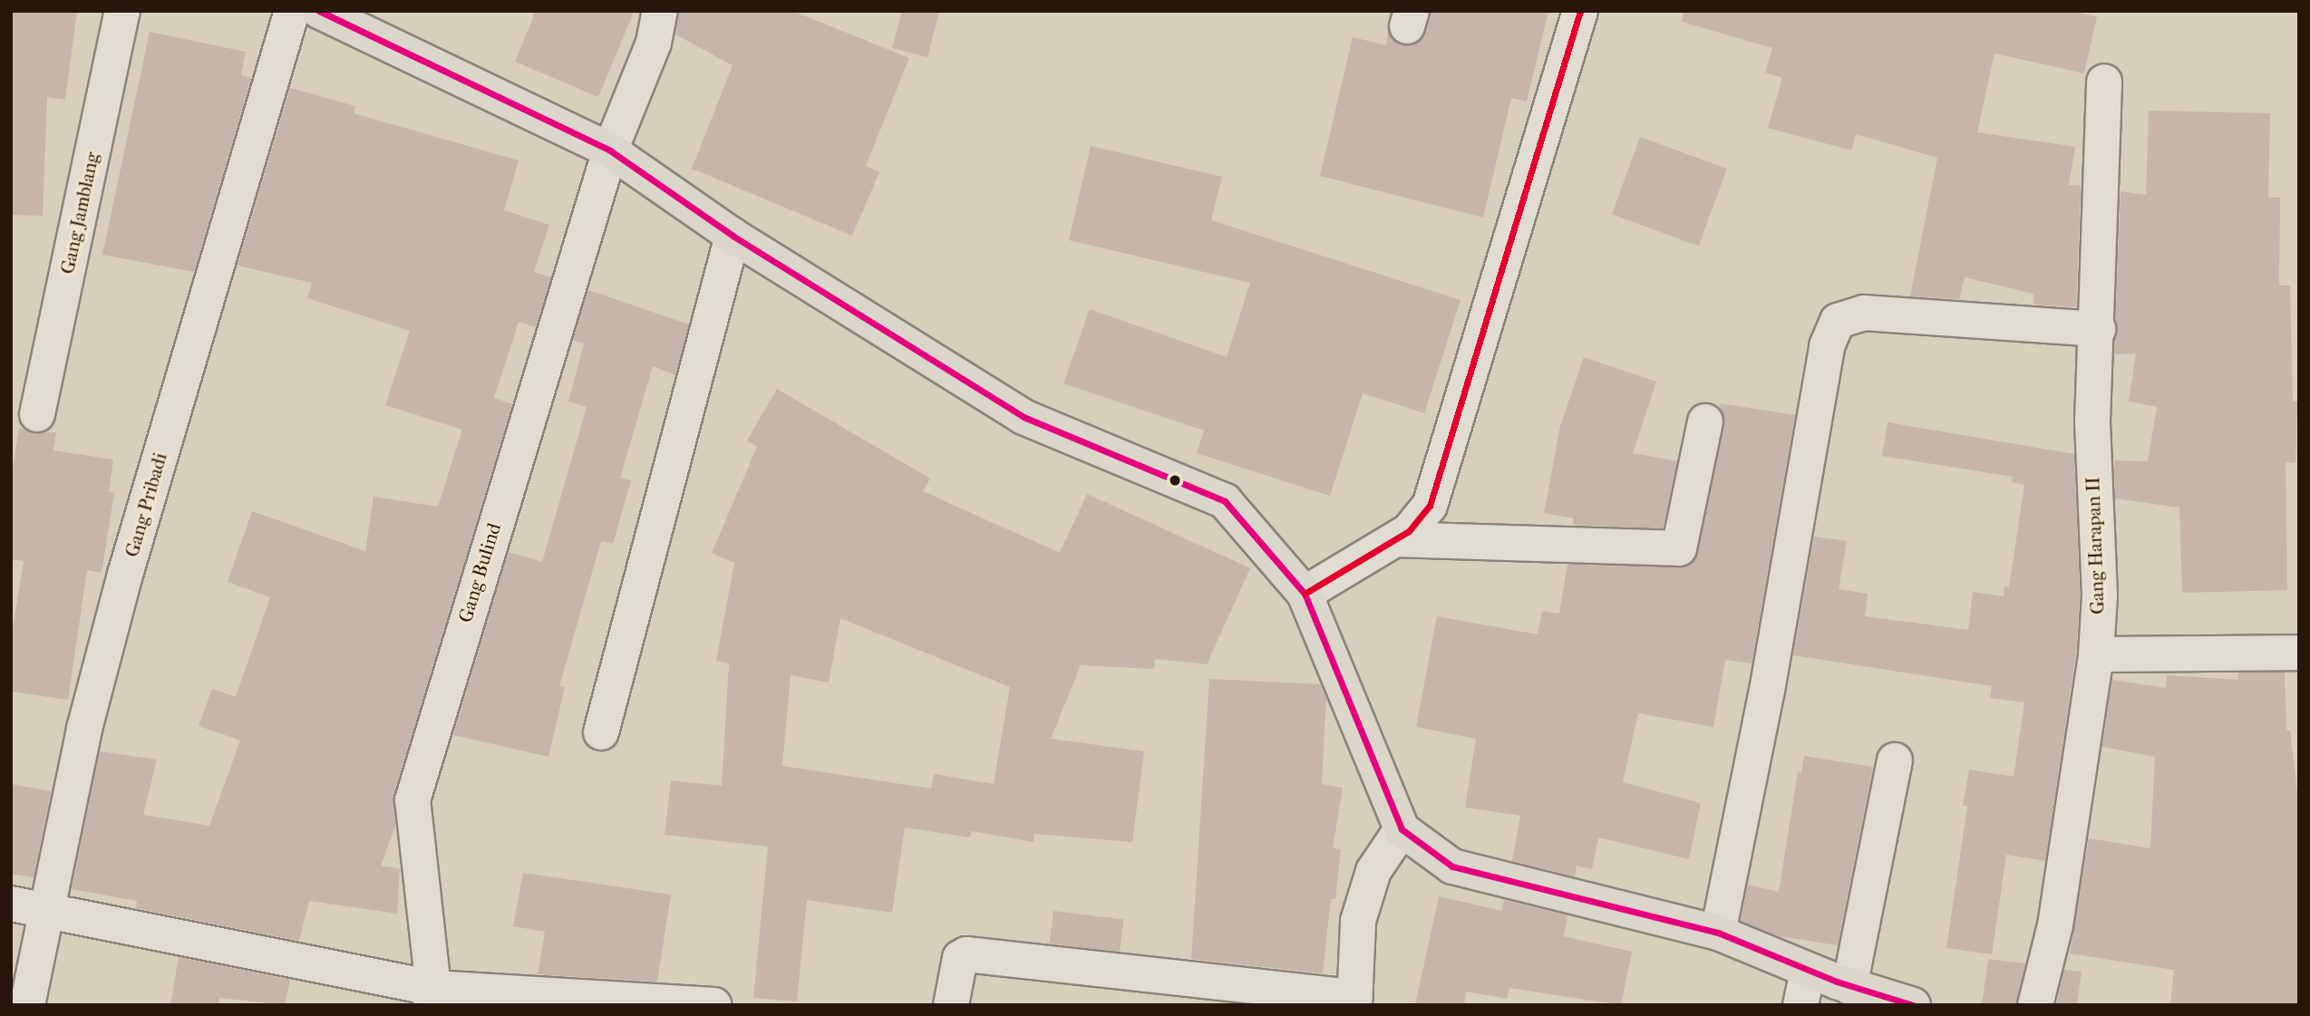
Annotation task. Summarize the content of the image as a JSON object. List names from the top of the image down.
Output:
{
  "streets": {
    "street": [
      "Gang Jamblang",
      "Gang Pribadi",
      "Gang Harapan II",
      "Gang Bulind"
    ]
  }
}
